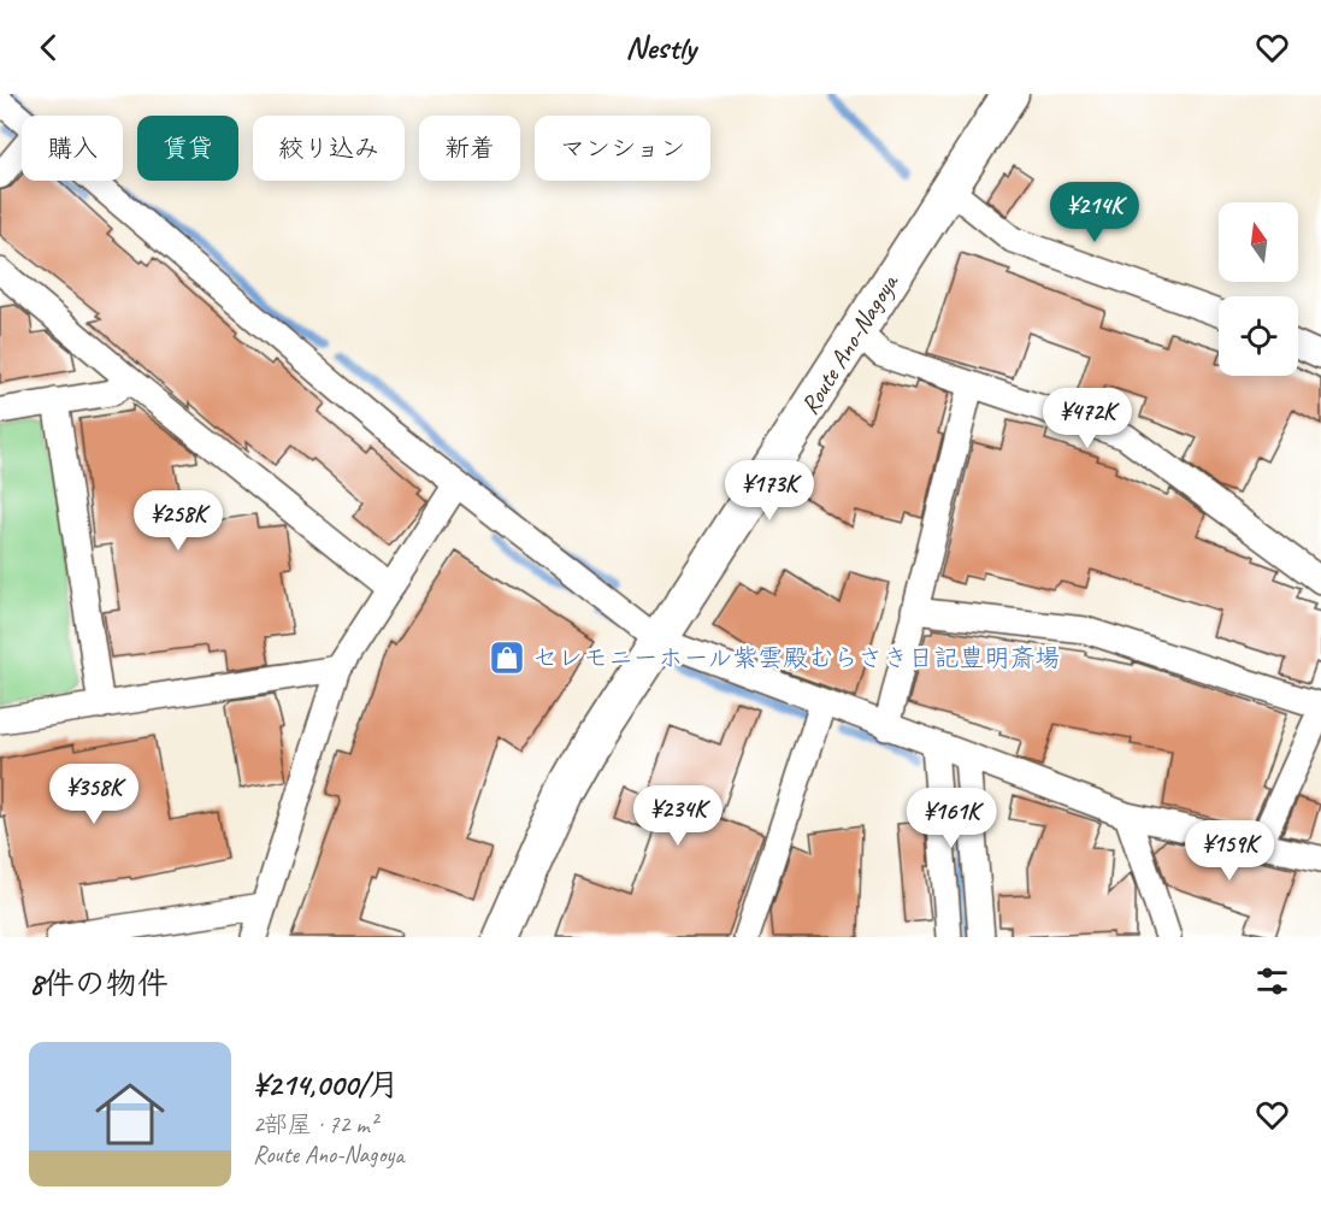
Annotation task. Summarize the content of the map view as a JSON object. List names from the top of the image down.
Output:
{
  "streets": {
    "main road": ["Route Ano-Nagoya"]
  },
  "places": {
    "shop": ["セレモニーホール紫雲殿むらさき日記豊明斎場"]
  },
  "north": "top",
  "page": {
    "header": "Nestly",
    "chip": [
      "購入",
      "賃貸",
      "絞り込み",
      "新着",
      "マンション"
    ],
    "price": [
      "¥214K",
      "¥472K",
      "¥173K",
      "¥258K",
      "¥358K",
      "¥234K",
      "¥161K",
      "¥159K"
    ],
    "heading": "8件の物件",
    "list": [
      {
        "name": "¥214,000/月",
        "note": "2部屋 · 72 m² · Route Ano-Nagoya"
      }
    ]
  }
}
